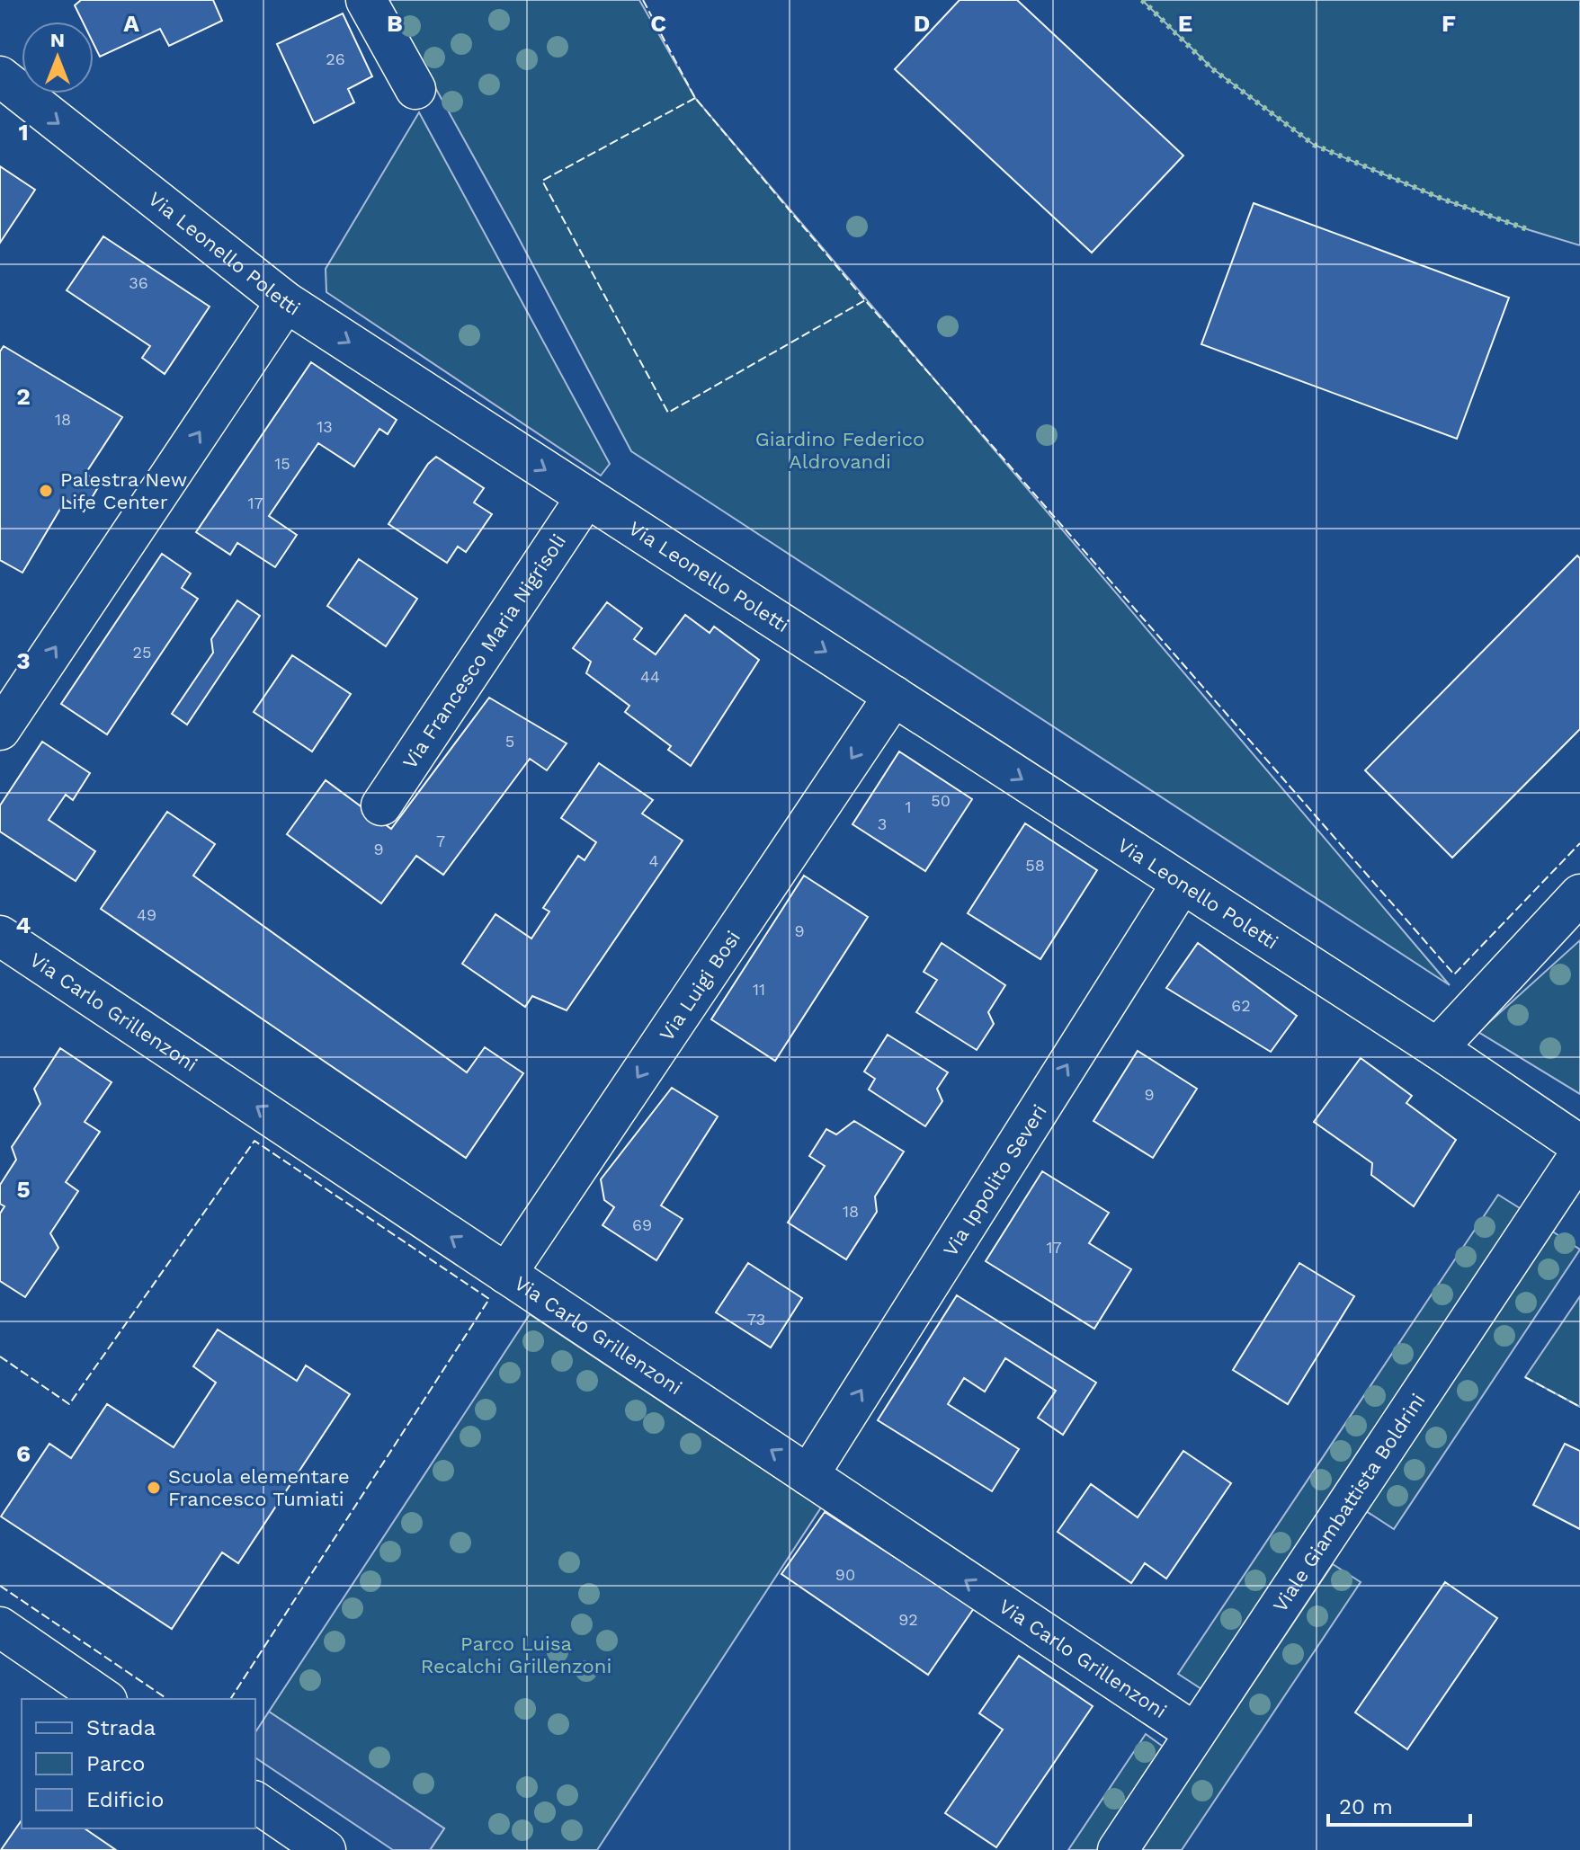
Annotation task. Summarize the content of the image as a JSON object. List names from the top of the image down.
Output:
{
  "streets": {
    "street": [
      "Via Leonello Poletti",
      "Via Francesco Maria Nigrisoli",
      "Via Luigi Bosi",
      "Via Carlo Grillenzoni",
      "Via Ippolito Severi",
      "Viale Giambattista Boldrini"
    ]
  },
  "crossings": [
    ["Via Leonello Poletti", "Via Francesco Maria Nigrisoli"],
    ["Via Leonello Poletti", "Via Luigi Bosi"],
    ["Via Leonello Poletti", "Via Ippolito Severi"],
    ["Via Luigi Bosi", "Via Carlo Grillenzoni"],
    ["Via Carlo Grillenzoni", "Via Ippolito Severi"],
    ["Via Carlo Grillenzoni", "Viale Giambattista Boldrini"]
  ],
  "one_way": [
    "Via Leonello Poletti",
    "Via Luigi Bosi",
    "Via Carlo Grillenzoni",
    "Via Ippolito Severi"
  ],
  "parks": ["Giardino Federico Aldrovandi", "Parco Luisa Recalchi Grillenzoni"],
  "places": ["Palestra New Life Center", "Scuola elementare Francesco Tumiati"],
  "house_numbers": [
    "26",
    "36",
    "18",
    "13",
    "15",
    "17",
    "25",
    "44",
    "5",
    "50",
    "1",
    "3",
    "7",
    "9",
    "4",
    "58",
    "49",
    "9",
    "11",
    "62",
    "9",
    "18",
    "69",
    "17",
    "73",
    "90",
    "92"
  ],
  "legend": ["Strada", "Parco", "Edificio"],
  "scale_bar": "20 m",
  "north": "top",
  "grid": {
    "columns": [
      "A",
      "B",
      "C",
      "D",
      "E",
      "F"
    ],
    "rows": [
      "1",
      "2",
      "3",
      "4",
      "5",
      "6"
    ]
  }
}
